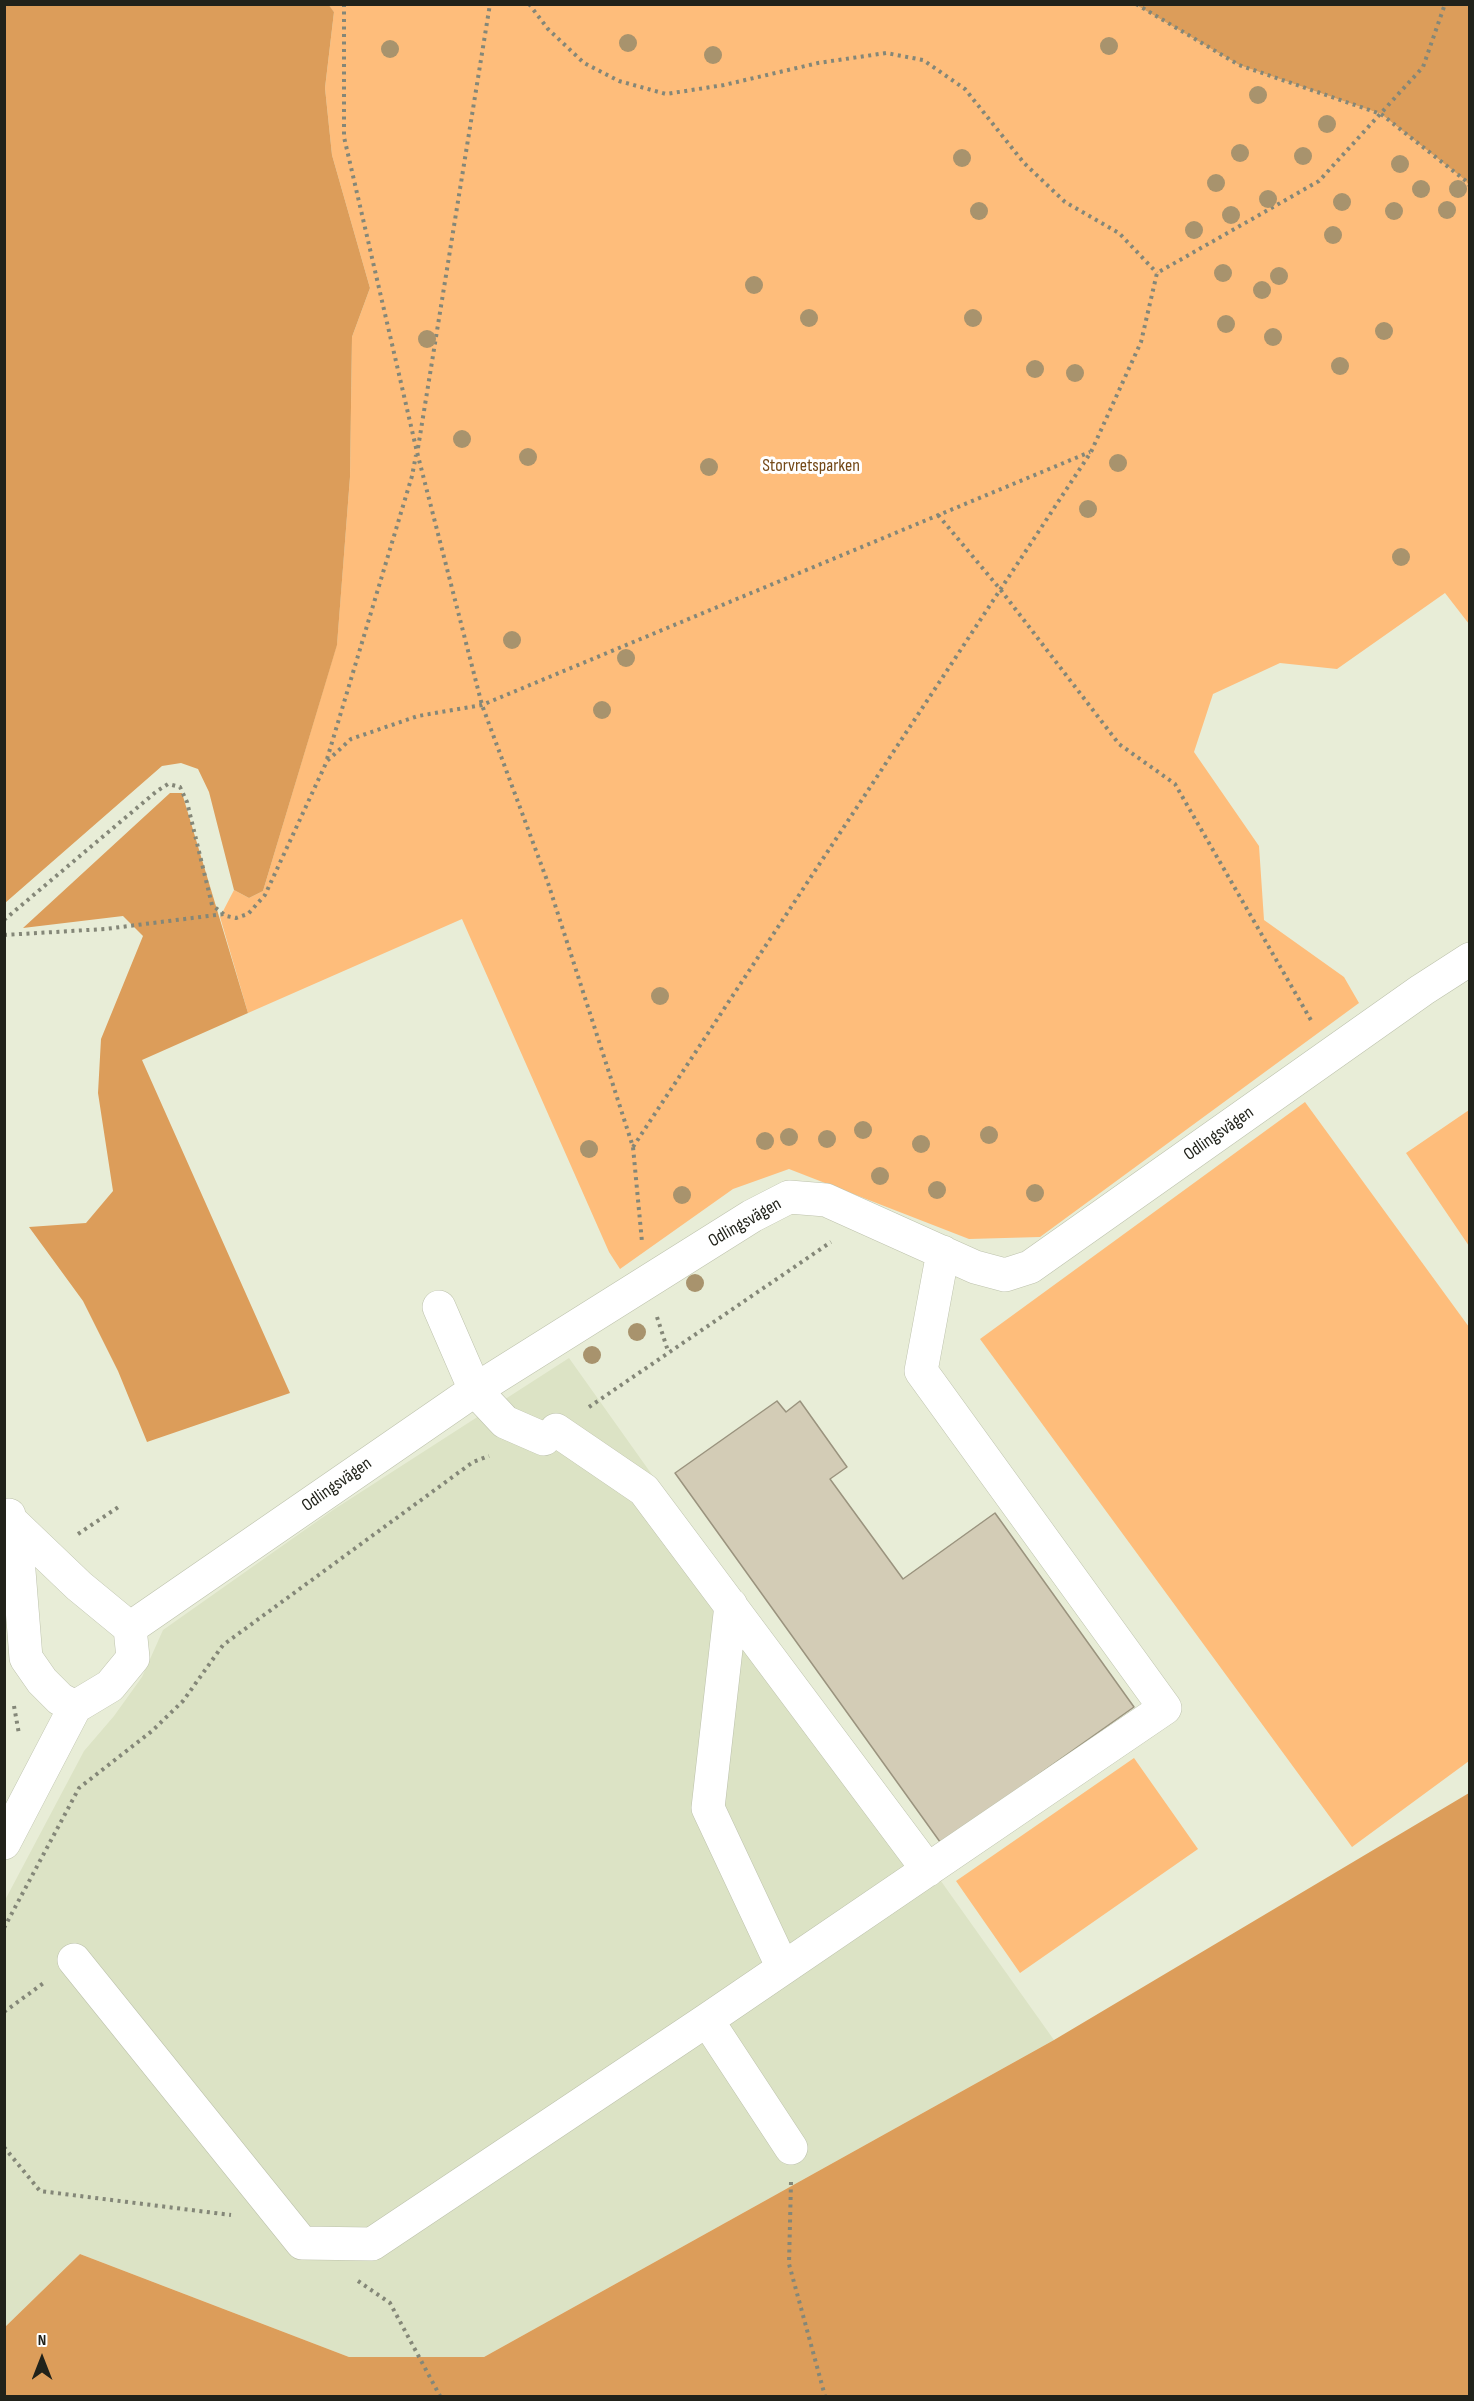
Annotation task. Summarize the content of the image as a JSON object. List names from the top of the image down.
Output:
{
  "streets": {
    "street": ["Odlingsvägen"]
  },
  "parks": ["Storvretsparken"],
  "north": "top"
}
